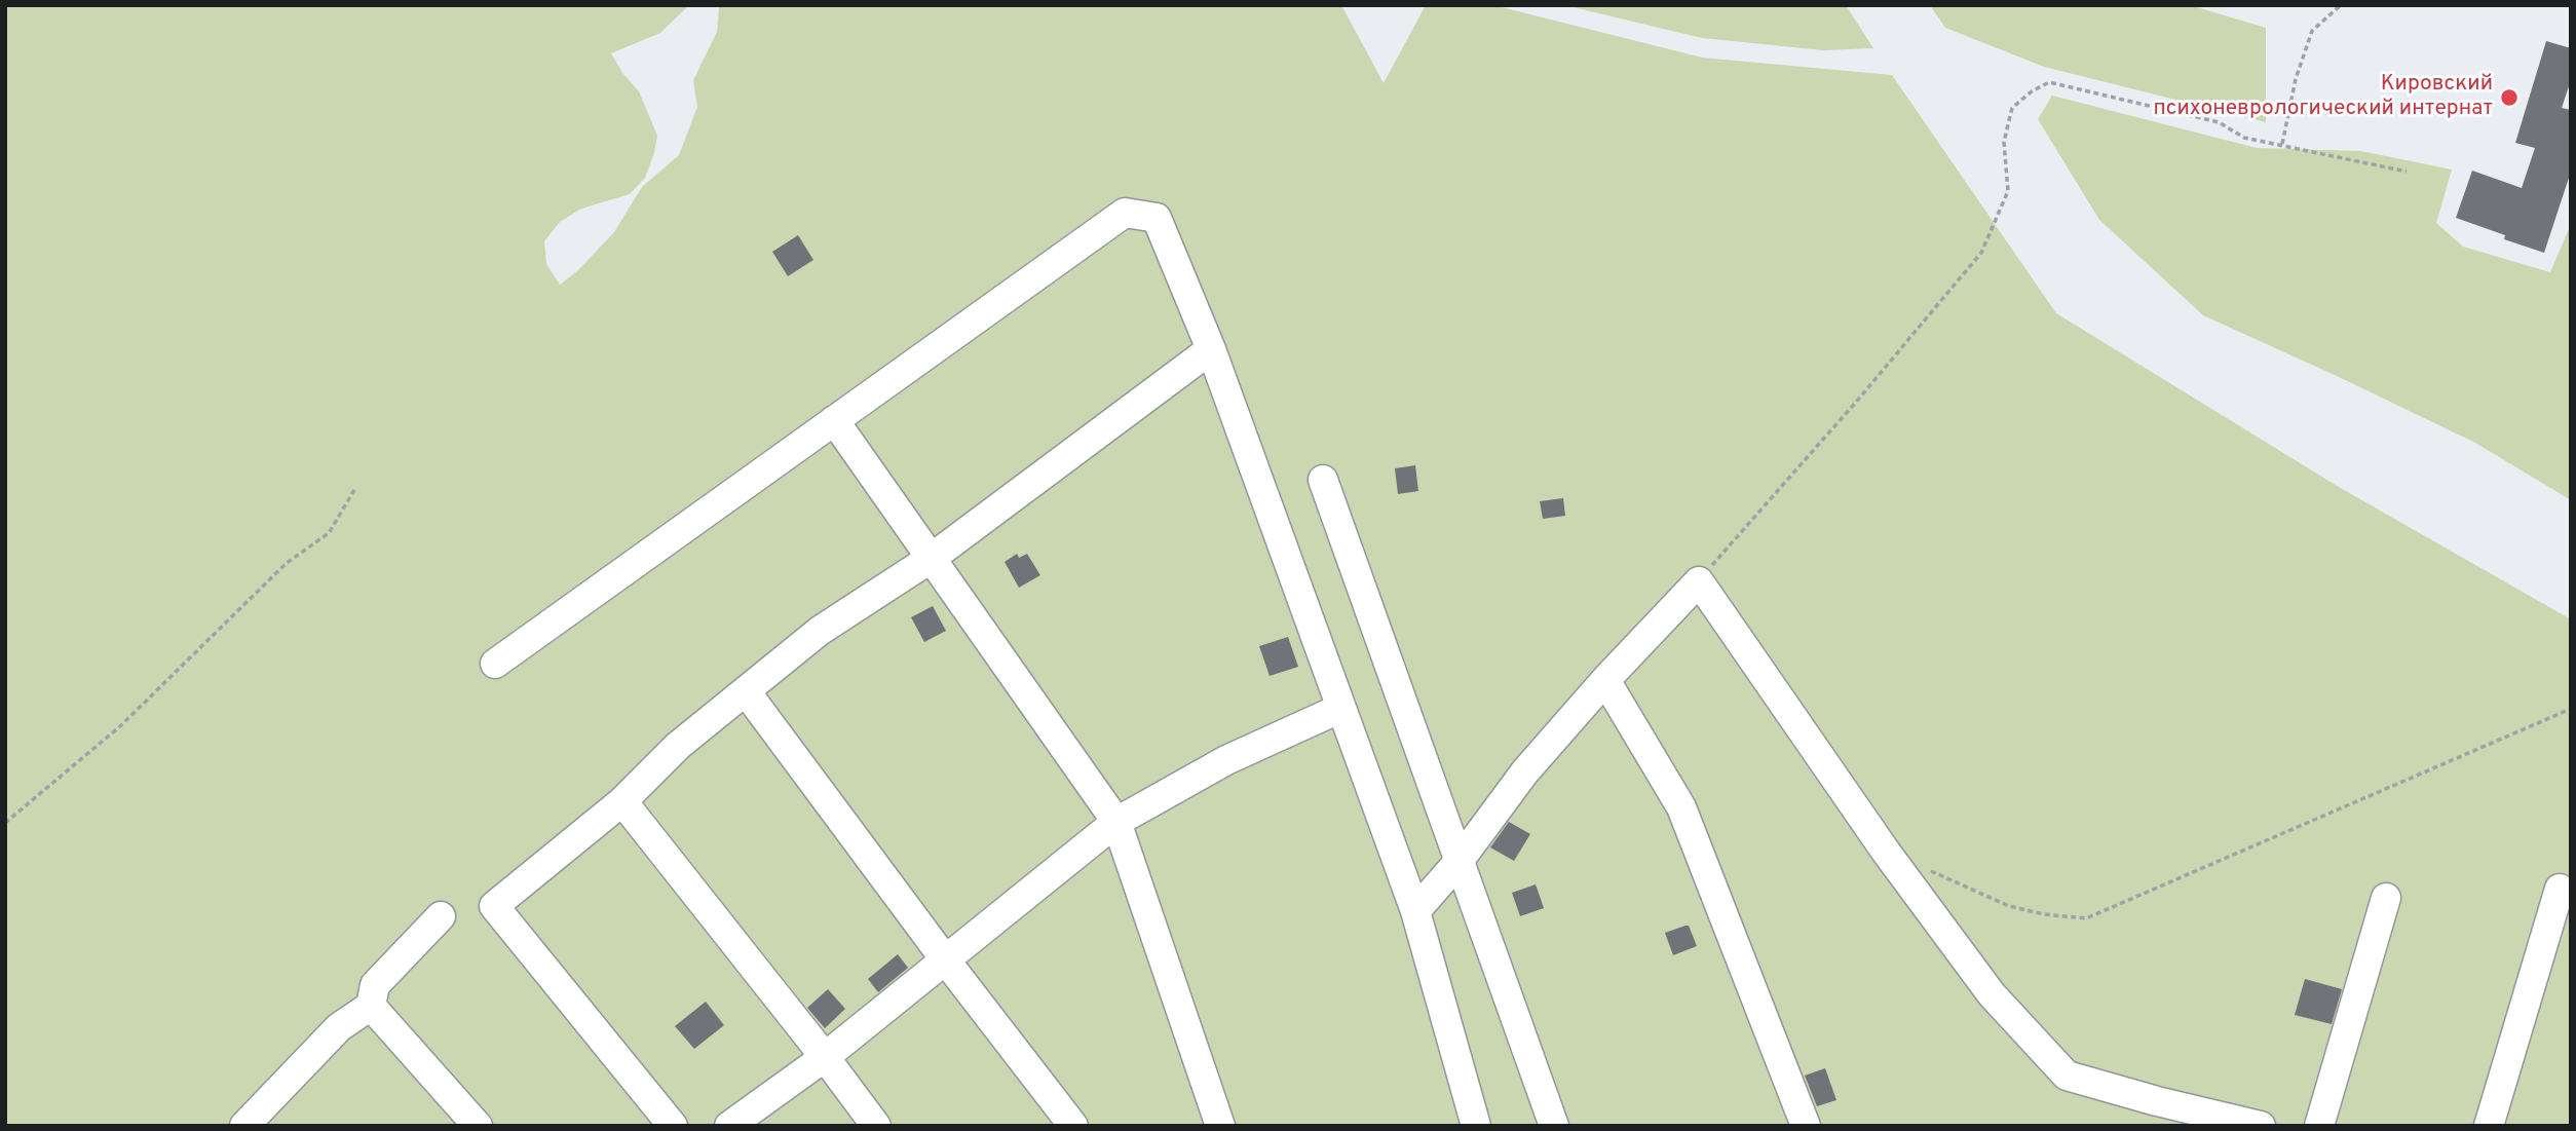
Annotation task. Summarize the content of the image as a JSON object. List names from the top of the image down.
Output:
{
  "places": ["Кировский психоневрологический интернат"]
}
